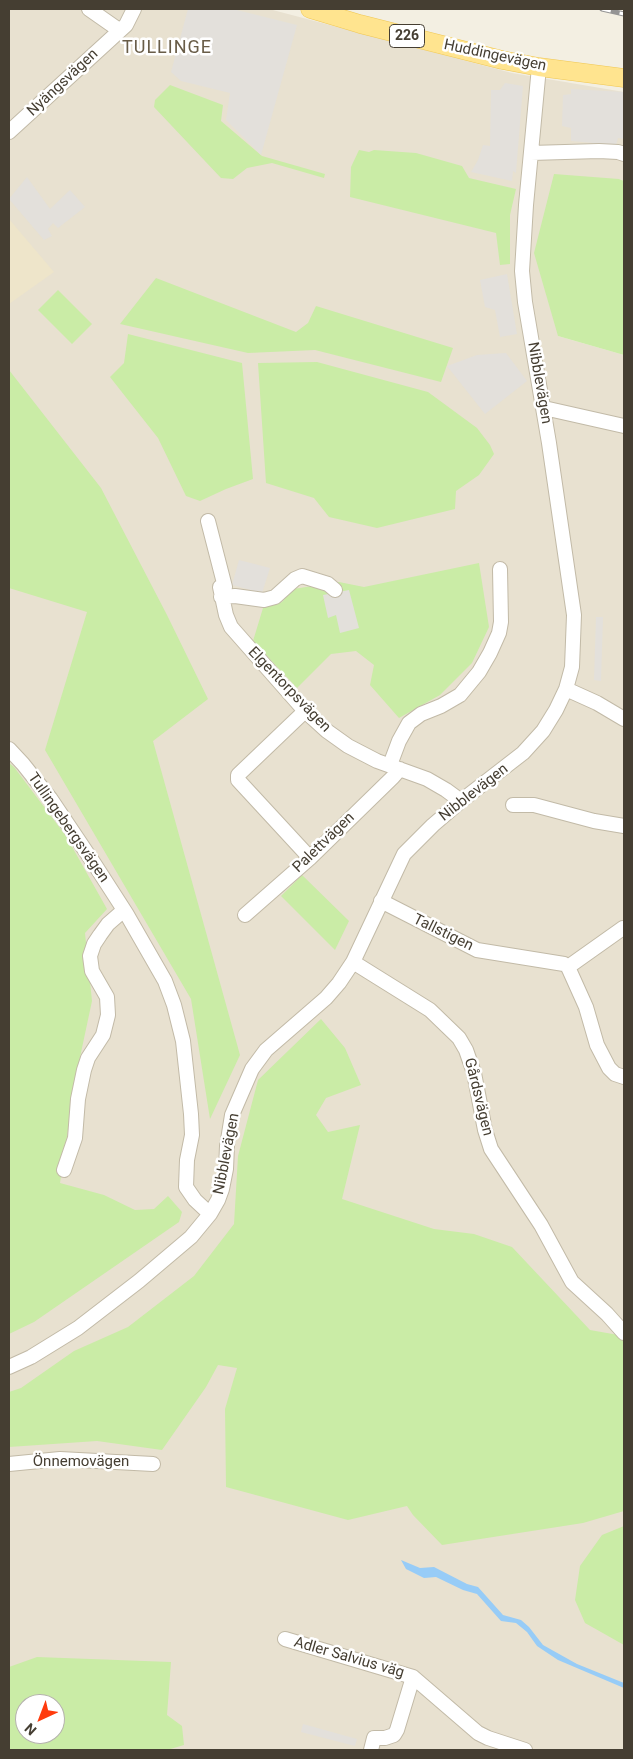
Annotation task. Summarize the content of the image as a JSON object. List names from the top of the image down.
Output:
{
  "streets": {
    "main road": ["226", "Huddingevägen"],
    "street": [
      "Nyängsvägen",
      "Nibblevägen",
      "Elgentorpsvägen",
      "Tullingebergsvägen",
      "Palettvägen",
      "Tallstigen",
      "Gårdsvägen",
      "Önnemovägen",
      "Adler Salvius väg"
    ]
  },
  "crossings": [
    ["Huddingevägen", "Nibblevägen"],
    ["Nibblevägen", "Elgentorpsvägen"],
    ["Nibblevägen", "Tullingebergsvägen"],
    ["Nibblevägen", "Tallstigen"],
    ["Nibblevägen", "Gårdsvägen"],
    ["Elgentorpsvägen", "Palettvägen"]
  ],
  "districts": ["TULLINGE"],
  "north": "bottom left"
}
